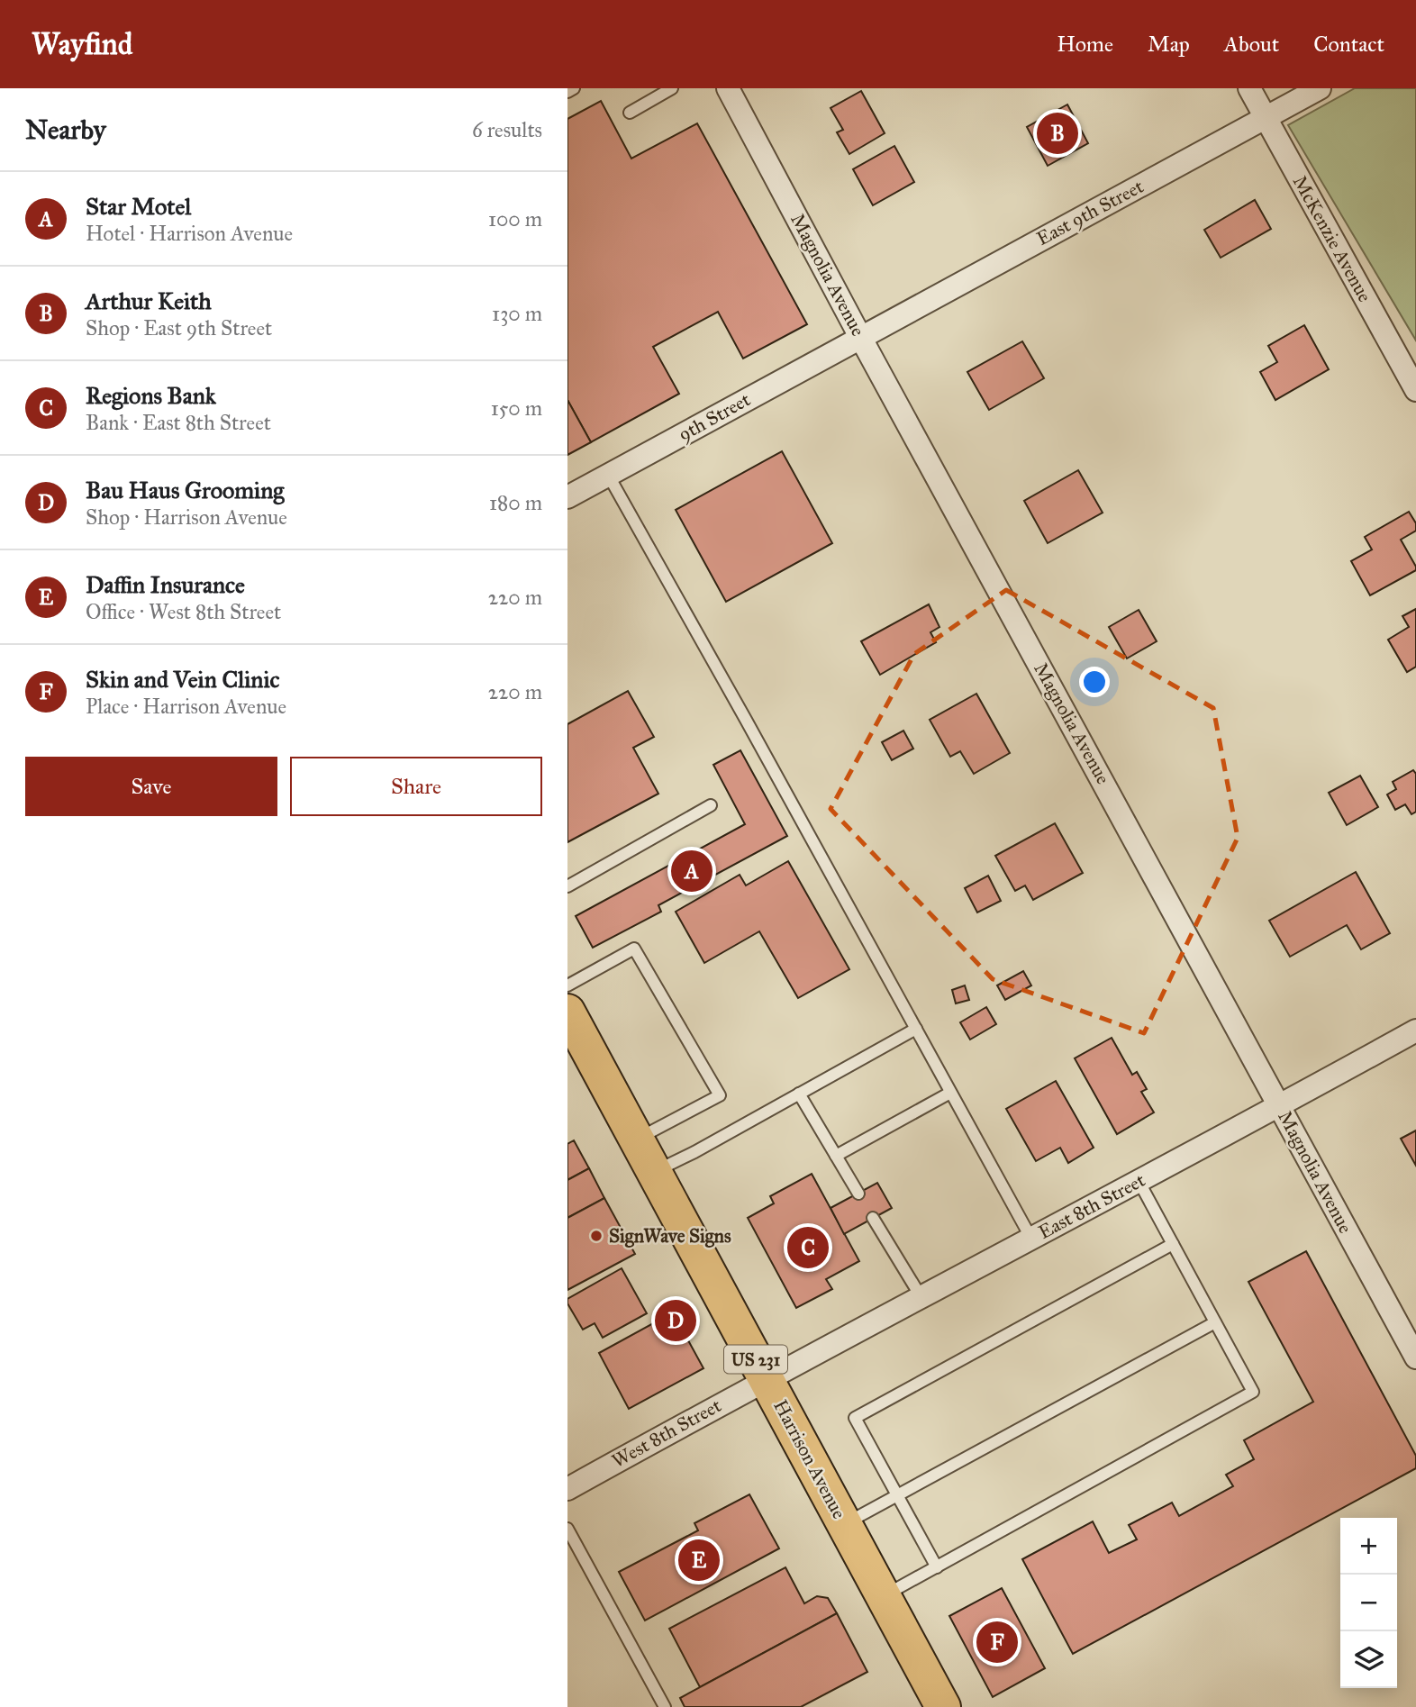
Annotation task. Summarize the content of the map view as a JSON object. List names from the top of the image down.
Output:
{
  "streets": {
    "main road": ["US 231", "Harrison Avenue"],
    "street": [
      "East 9th Street",
      "McKenzie Avenue",
      "Magnolia Avenue",
      "9th Street",
      "East 8th Street",
      "West 8th Street"
    ]
  },
  "crossings": [
    ["East 9th Street", "McKenzie Avenue"],
    ["East 9th Street", "Magnolia Avenue"],
    ["East 9th Street", "9th Street"],
    ["Magnolia Avenue", "9th Street"],
    ["Magnolia Avenue", "East 8th Street"],
    ["East 8th Street", "West 8th Street"],
    ["East 8th Street", "Harrison Avenue"],
    ["West 8th Street", "Harrison Avenue"]
  ],
  "places": ["SignWave Signs"],
  "page": {
    "header": "Wayfind",
    "nav": [
      "Home",
      "Map",
      "About",
      "Contact"
    ],
    "heading": ["Nearby", "6 results"],
    "pins": [
      "B",
      "A",
      "C",
      "D",
      "E",
      "F"
    ],
    "list": [
      {
        "mark": "A",
        "name": "Star Motel",
        "note": "Hotel · Harrison Avenue",
        "value": "100 m"
      },
      {
        "mark": "B",
        "name": "Arthur Keith",
        "note": "Shop · East 9th Street",
        "value": "130 m"
      },
      {
        "mark": "C",
        "name": "Regions Bank",
        "note": "Bank · East 8th Street",
        "value": "150 m"
      },
      {
        "mark": "D",
        "name": "Bau Haus Grooming",
        "note": "Shop · Harrison Avenue",
        "value": "180 m"
      },
      {
        "mark": "E",
        "name": "Daffin Insurance",
        "note": "Office · West 8th Street",
        "value": "220 m"
      },
      {
        "mark": "F",
        "name": "Skin and Vein Clinic",
        "note": "Place · Harrison Avenue",
        "value": "220 m"
      }
    ],
    "buttons": ["Save", "Share"],
    "map_buttons": ["+", "−"]
  }
}
